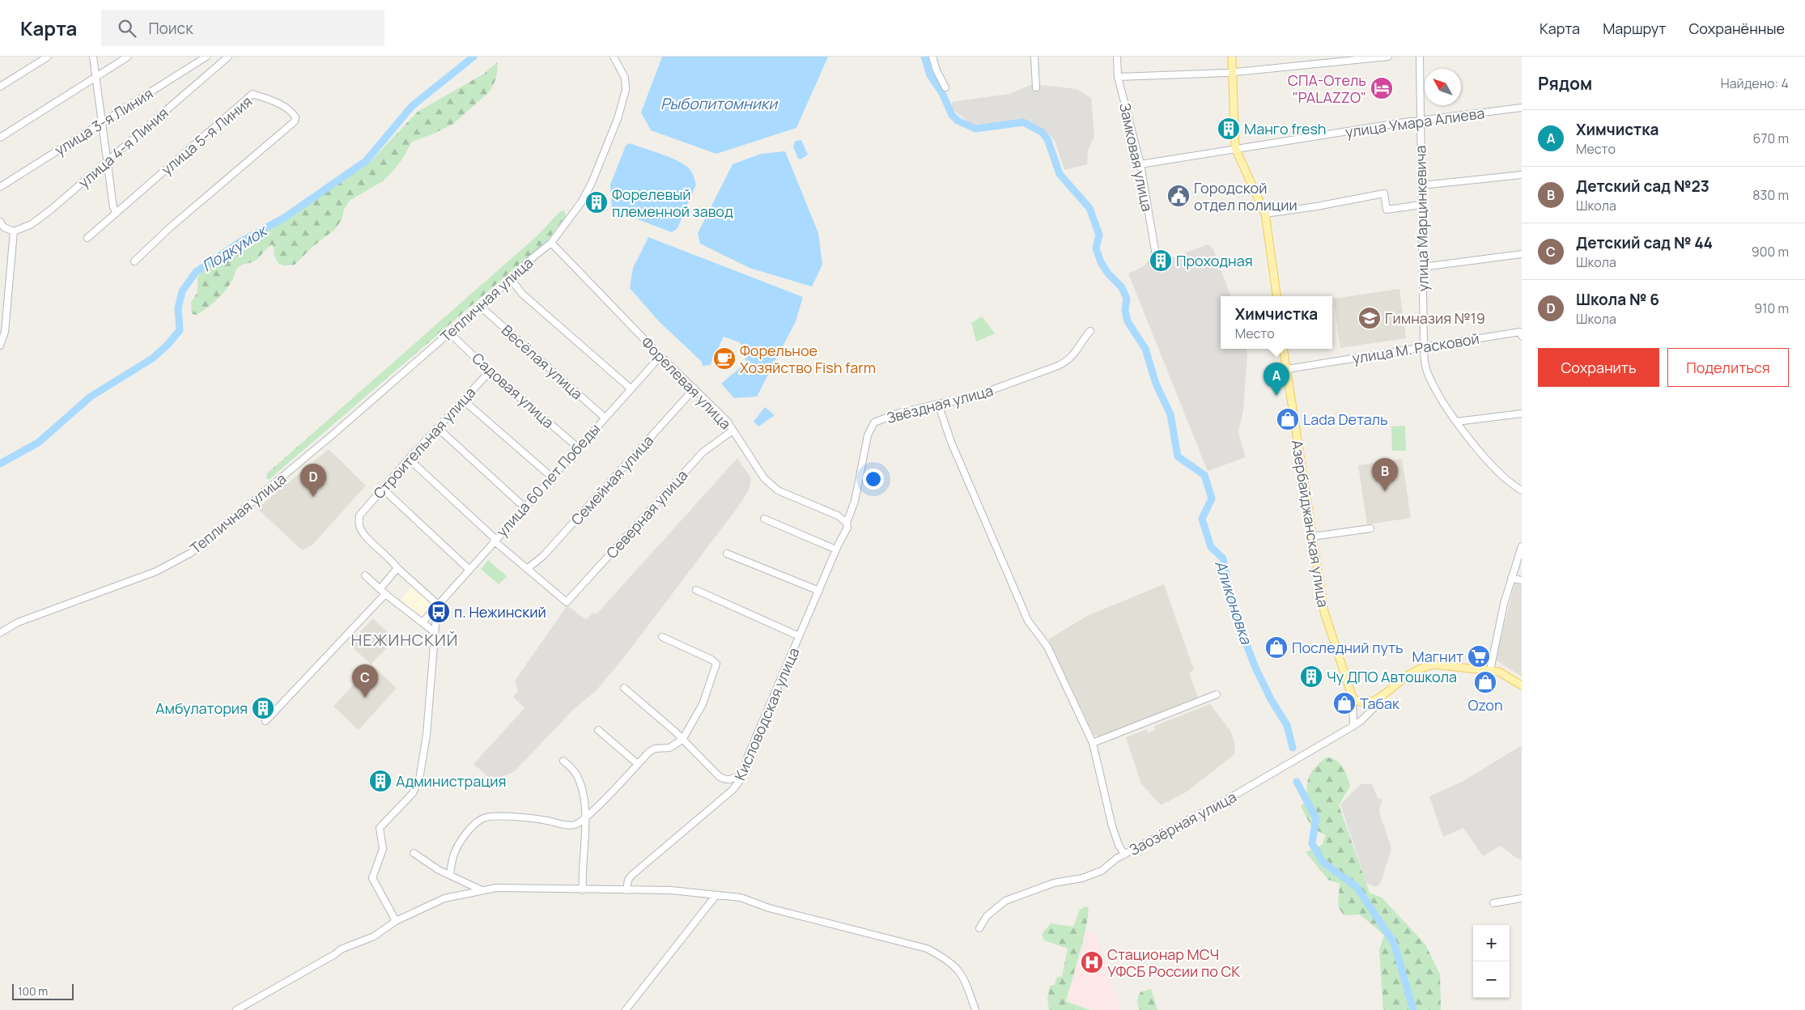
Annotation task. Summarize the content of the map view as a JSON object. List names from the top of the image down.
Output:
{
  "streets": {
    "main road": ["Азербайджанская улица"],
    "street": [
      "улица 3-я Линия",
      "улица Умара Алиева",
      "улица 5-я Линия",
      "улица 4-я Линия",
      "Замковая улица",
      "улица Марцинкевича",
      "Тепличная улица",
      "улица М. Расковой",
      "Весёлая улица",
      "Форелевая улица",
      "Садовая улица",
      "Звёздная улица",
      "Строительная улица",
      "улица 60 лет Победы",
      "Семейная улица",
      "Северная улица",
      "Кисловодская улица",
      "Заозёрная улица"
    ]
  },
  "crossings": [
    ["улица Умара Алиева", "Замковая улица"],
    ["улица Умара Алиева", "улица Марцинкевича"],
    ["улица Марцинкевича", "улица М. Расковой"],
    ["Тепличная улица", "Весёлая улица"],
    ["Тепличная улица", "Форелевая улица"],
    ["Тепличная улица", "Садовая улица"],
    ["улица М. Расковой", "Азербайджанская улица"],
    ["Весёлая улица", "улица 60 лет Победы"],
    ["Форелевая улица", "Звёздная улица"],
    ["Форелевая улица", "улица 60 лет Победы"],
    ["Форелевая улица", "Семейная улица"],
    ["Форелевая улица", "Северная улица"],
    ["Форелевая улица", "Кисловодская улица"],
    ["Садовая улица", "Строительная улица"],
    ["Садовая улица", "улица 60 лет Победы"],
    ["Звёздная улица", "Кисловодская улица"],
    ["Семейная улица", "Северная улица"]
  ],
  "districts": ["НЕЖИНСКИЙ"],
  "water": ["Рыбопитомники", "Подкумок", "Аликоновка"],
  "places": {
    "hotel": ["СПА-Отель \"PALAZZO\""],
    "building": [
      "Манго fresh",
      "Форелевый племенной завод",
      "Проходная",
      "Чу ДПО Автошкола",
      "Амбулатория",
      "Администрация"
    ],
    "public building": ["Городской отдел полиции"],
    "school or university": ["Гимназия №19"],
    "cafe": ["Форельное Хозяйство Fish farm"],
    "shop": [
      "Lada Dеталь",
      "Последний путь",
      "Ozon",
      "Табак"
    ],
    "bus stop": ["п. Нежинский"],
    "supermarket": ["Магнит"],
    "hospital": ["Стационар МСЧ УФСБ России по СК"]
  },
  "scale_bar": "100 m",
  "north": "top left",
  "page": {
    "header": "Карта",
    "search": "Поиск",
    "nav": ["Карта", "Маршрут", "Сохранённые"],
    "heading": ["Рядом", "Найдено: 4"],
    "list": [
      {
        "mark": "A",
        "name": "Химчистка",
        "note": "Место",
        "value": "670 m"
      },
      {
        "mark": "B",
        "name": "Детский сад №23",
        "note": "Школа",
        "value": "830 m"
      },
      {
        "mark": "C",
        "name": "Детский сад № 44",
        "note": "Школа",
        "value": "900 m"
      },
      {
        "mark": "D",
        "name": "Школа № 6",
        "note": "Школа",
        "value": "910 m"
      }
    ],
    "popup": ["Химчистка", "Место"],
    "buttons": ["Сохранить", "Поделиться"],
    "pins": [
      "A",
      "B",
      "D",
      "C"
    ],
    "map_buttons": ["+", "−"],
    "scale": "100 m"
  }
}
